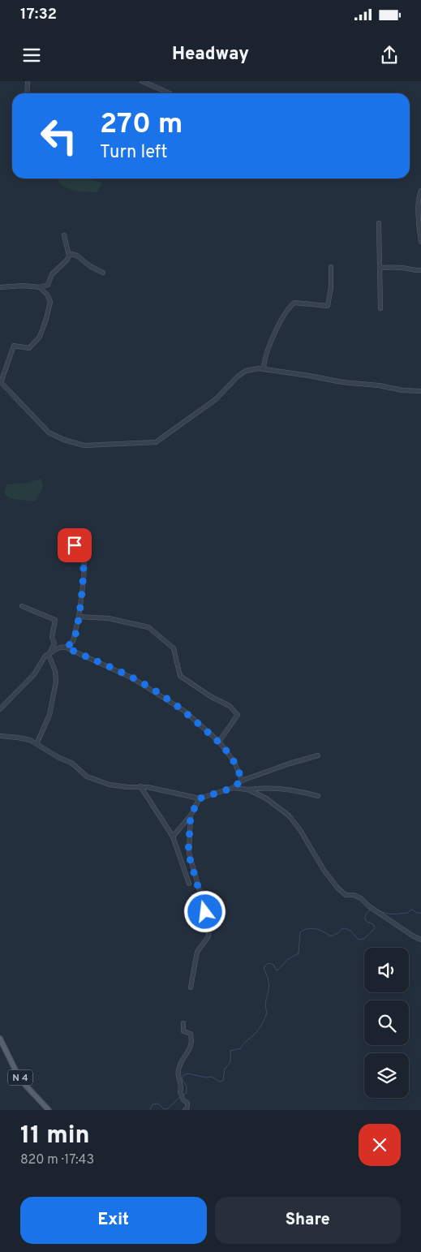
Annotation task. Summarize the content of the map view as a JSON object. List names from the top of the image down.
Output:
{
  "streets": {
    "main road": ["N 4"]
  },
  "page": {
    "status": "17:32",
    "header": "Headway",
    "turn": ["270 m", "Turn left"],
    "heading": ["11 min", "820 m · 17:43"],
    "buttons": ["Exit", "Share"]
  }
}
